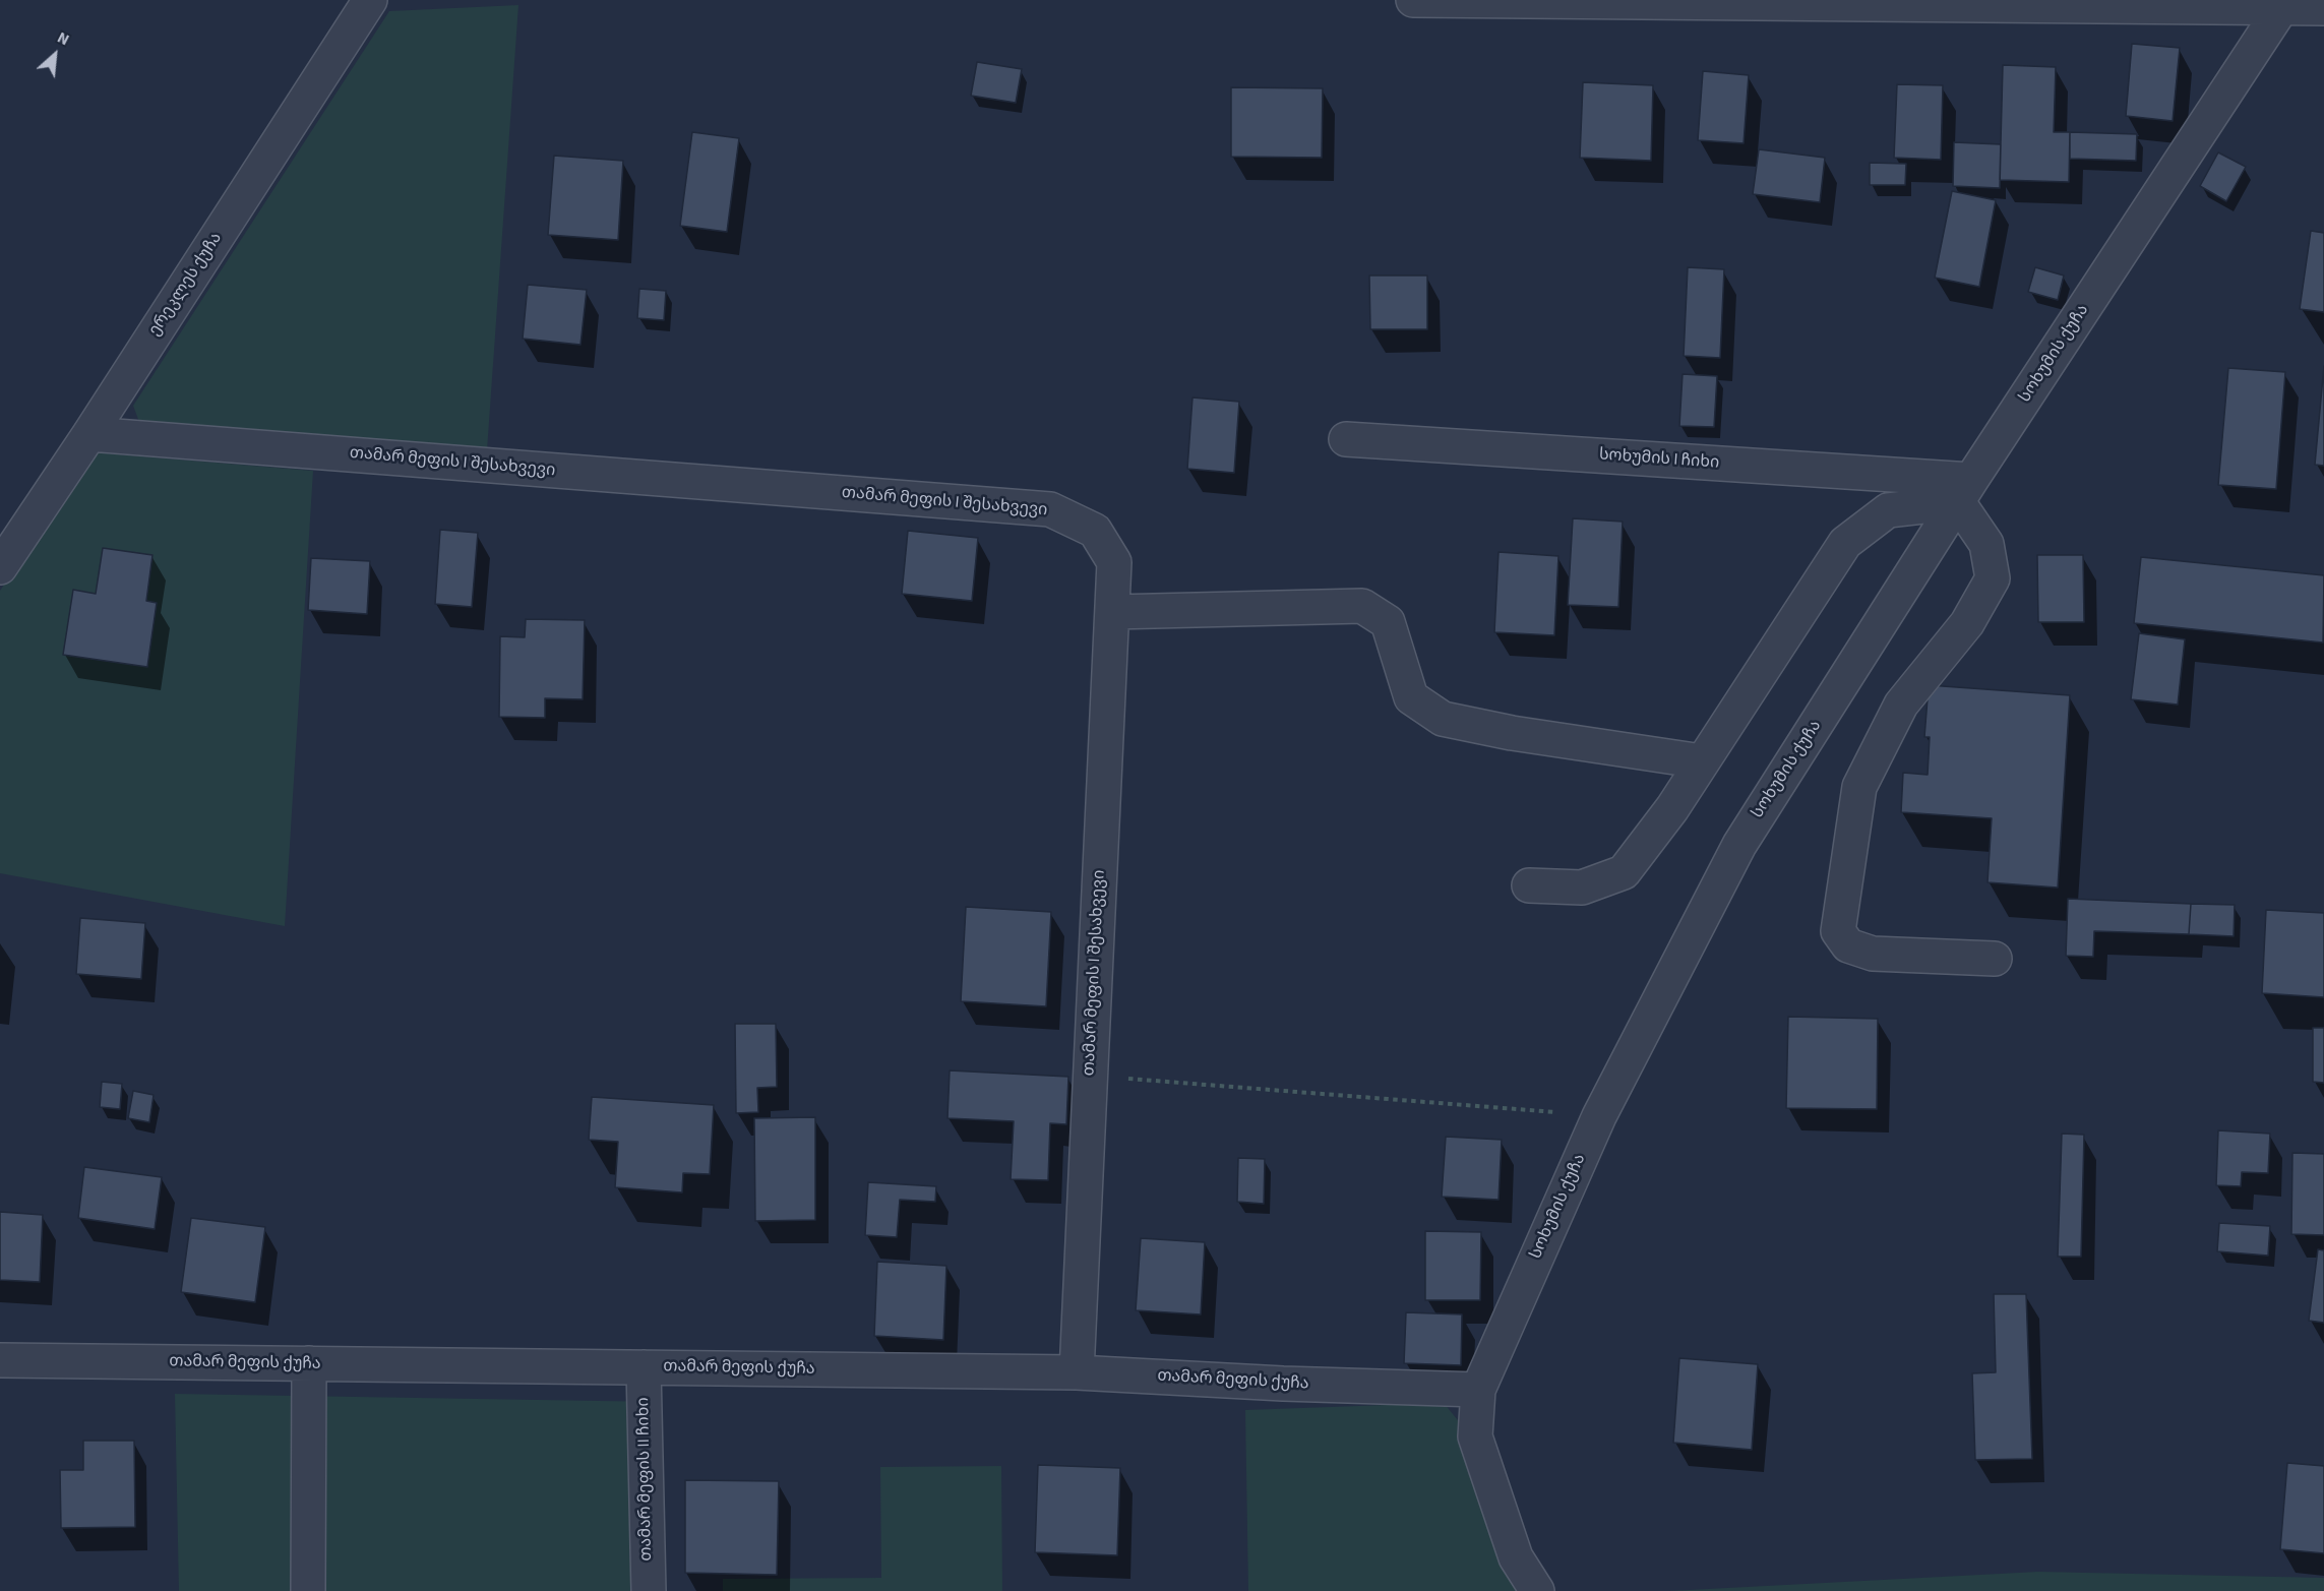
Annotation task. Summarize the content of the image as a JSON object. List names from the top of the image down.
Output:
{
  "streets": {
    "street": [
      "ერეკლეს ქუჩა",
      "სოხუმის ქუჩა",
      "სოხუმის I ჩიხი",
      "თამარ მეფის I შესახვევი",
      "თამარ მეფის ქუჩა",
      "თამარ მეფის II ჩიხი"
    ]
  },
  "crossings": [
    ["ერეკლეს ქუჩა", "თამარ მეფის I შესახვევი"],
    ["სოხუმის ქუჩა", "სოხუმის I ჩიხი"],
    ["სოხუმის ქუჩა", "თამარ მეფის ქუჩა"],
    ["თამარ მეფის I შესახვევი", "თამარ მეფის ქუჩა"],
    ["თამარ მეფის ქუჩა", "თამარ მეფის II ჩიხი"]
  ],
  "north": "top right"
}
